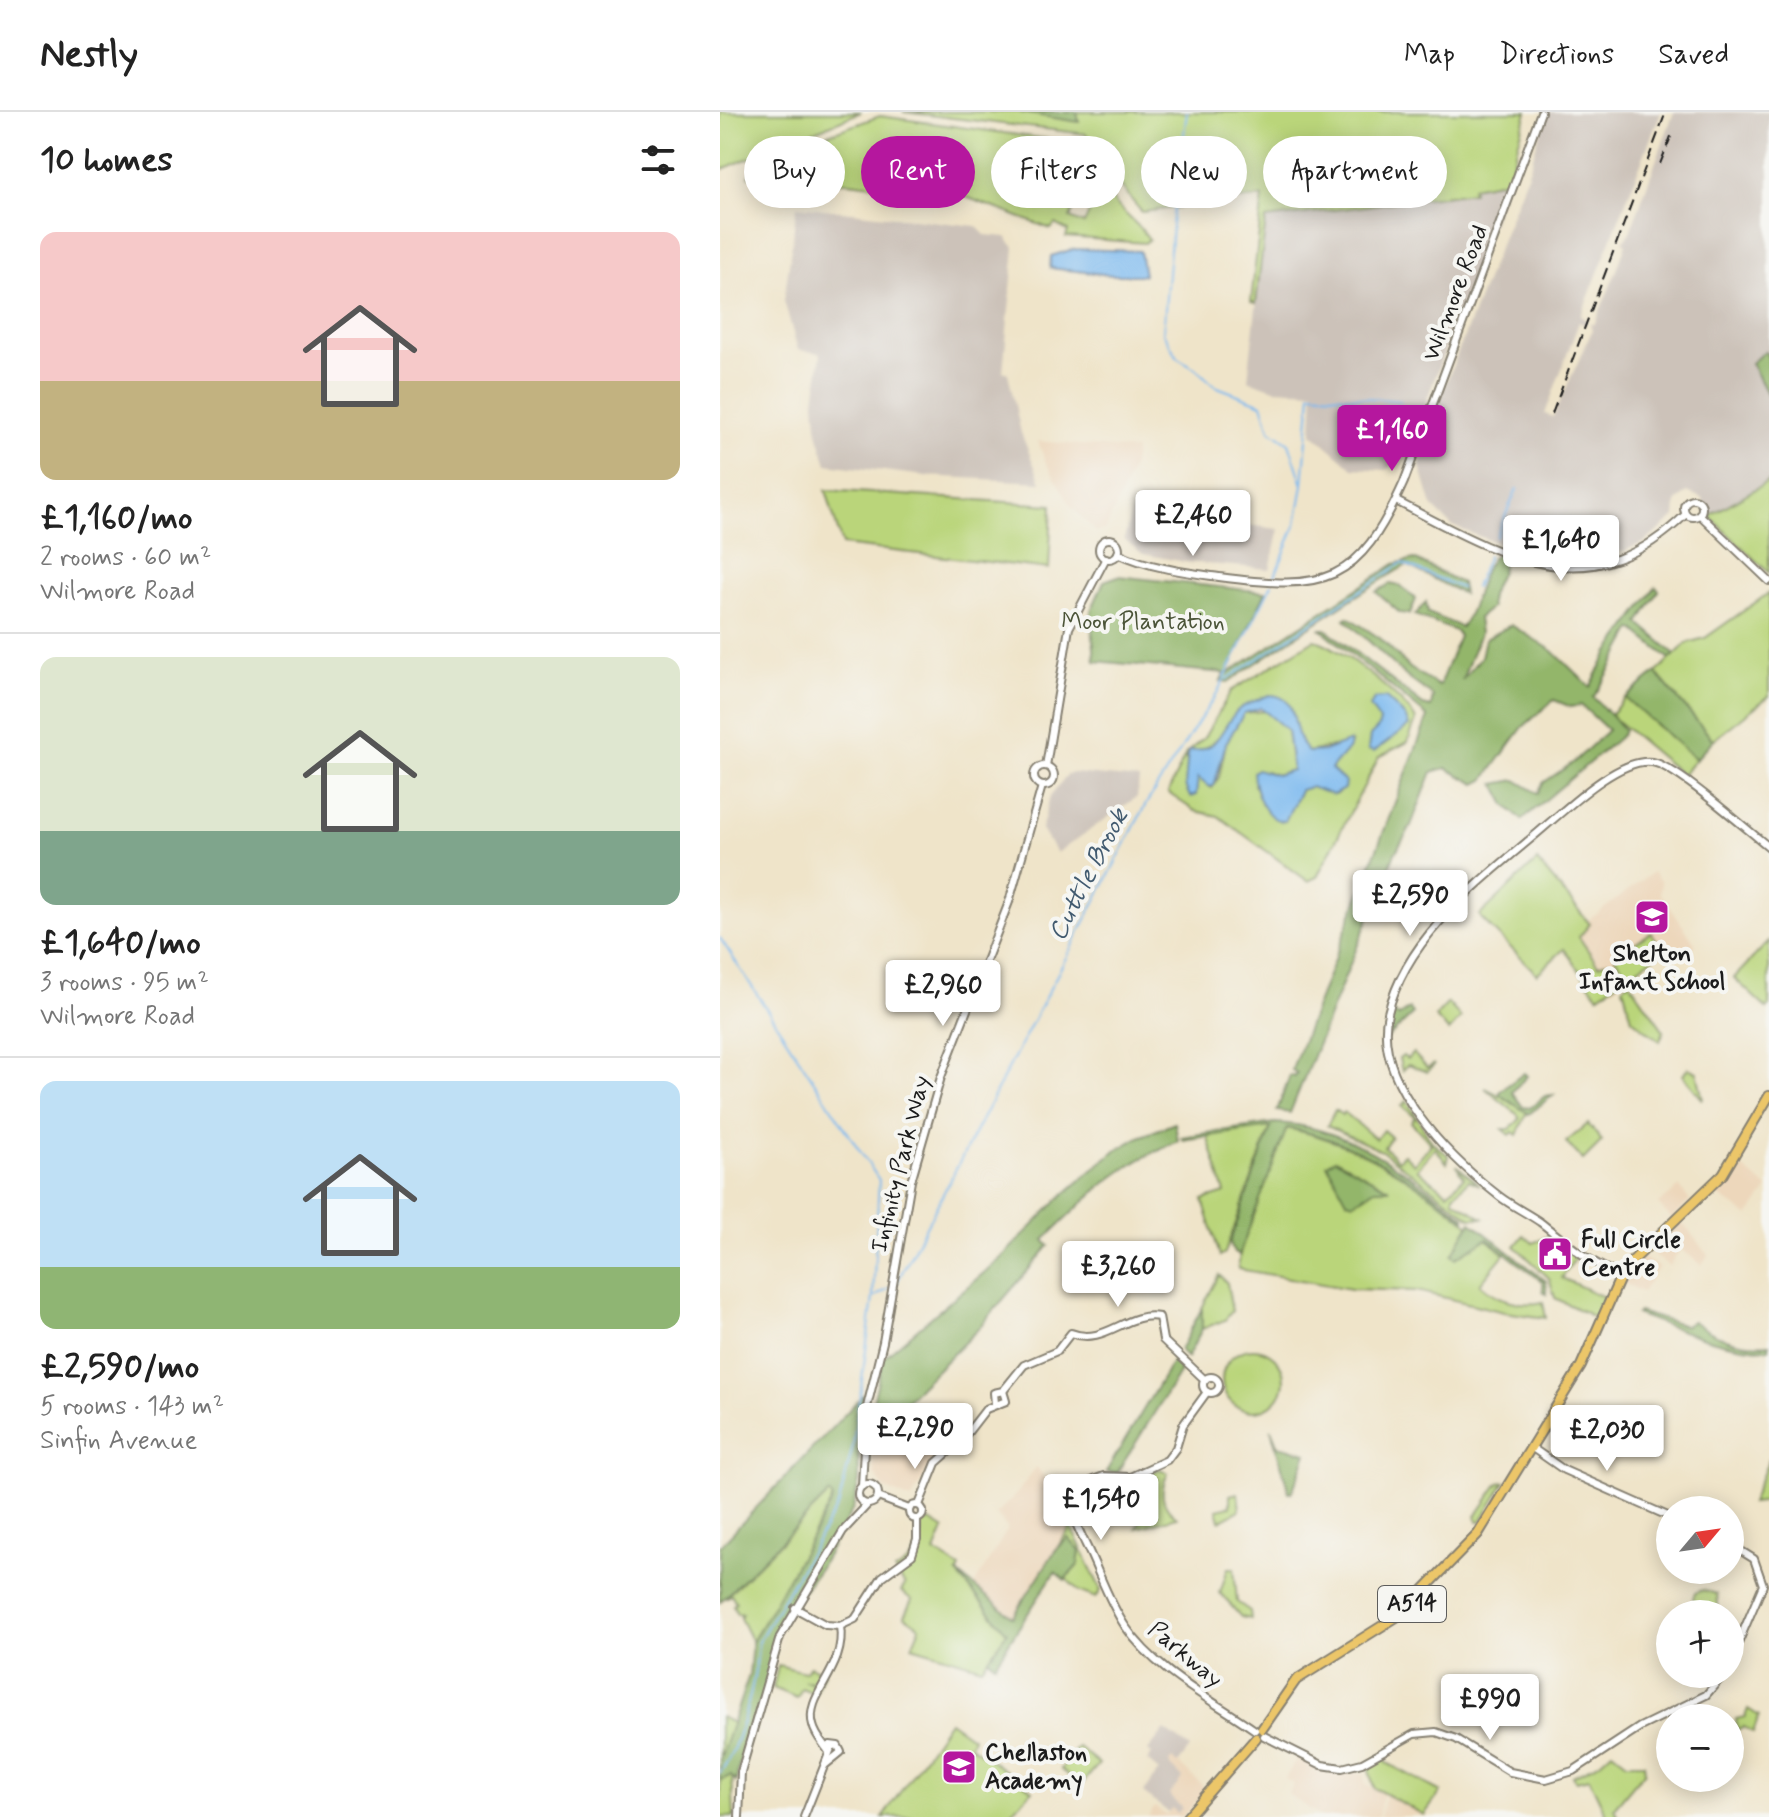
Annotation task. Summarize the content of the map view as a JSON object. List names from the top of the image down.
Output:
{
  "streets": {
    "main road": ["A514"],
    "street": ["Wilmore Road", "Infinity Park Way", "Parkway"]
  },
  "crossings": [
    ["A514", "Parkway"]
  ],
  "water": ["Cuttle Brook"],
  "parks": ["Moor Plantation"],
  "places": {
    "school or university": ["Shelton Infant School", "Chellaston Academy"],
    "public building": ["Full Circle Centre"]
  },
  "north": "top right",
  "page": {
    "header": "Nestly",
    "nav": ["Map", "Directions", "Saved"],
    "heading": "10 homes",
    "chip": [
      "Buy",
      "Rent",
      "Filters",
      "New",
      "Apartment"
    ],
    "list": [
      {
        "name": "£1,160/mo",
        "note": "2 rooms · 60 m² · Wilmore Road"
      },
      {
        "name": "£1,640/mo",
        "note": "3 rooms · 95 m² · Wilmore Road"
      },
      {
        "name": "£2,590/mo",
        "note": "5 rooms · 143 m² · Sinfin Avenue"
      }
    ],
    "price": [
      "£1,160",
      "£2,460",
      "£1,640",
      "£2,590",
      "£2,960",
      "£3,260",
      "£2,290",
      "£2,030",
      "£1,540",
      "£990"
    ],
    "map_buttons": ["+", "−"]
  }
}
